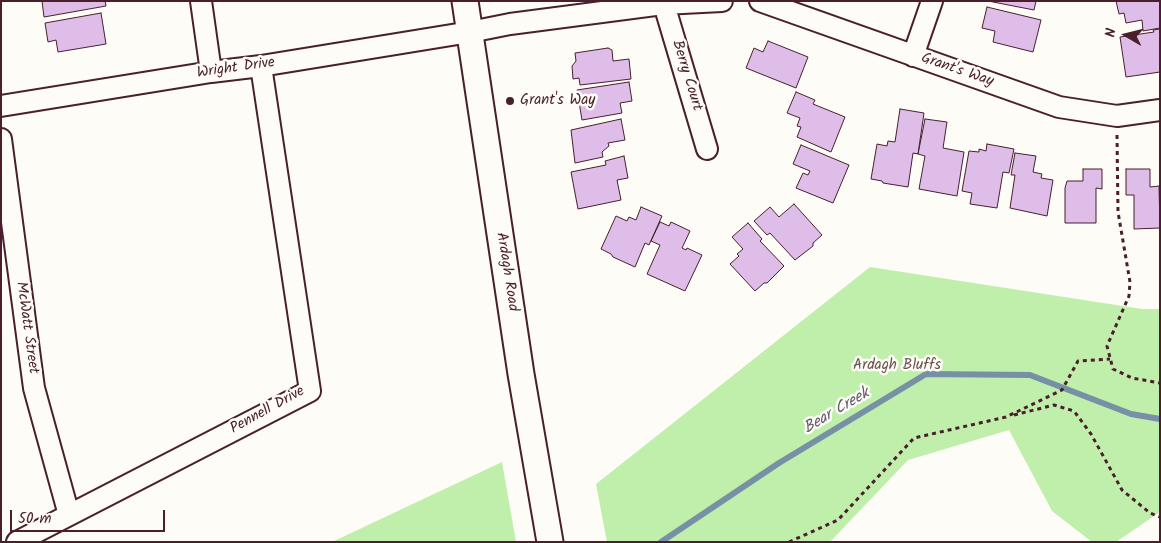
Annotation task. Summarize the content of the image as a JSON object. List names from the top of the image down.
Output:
{
  "streets": {
    "street": [
      "Wright Drive",
      "Grant's Way",
      "Berry Court",
      "Ardagh Road",
      "McWatt Street",
      "Pennell Drive"
    ]
  },
  "crossings": [
    ["Wright Drive", "Ardagh Road"],
    ["Wright Drive", "Pennell Drive"],
    ["McWatt Street", "Pennell Drive"]
  ],
  "water": ["Bear Creek"],
  "parks": ["Ardagh Bluffs"],
  "places": ["Grant's Way"],
  "scale_bar": "50 m",
  "north": "left"
}
